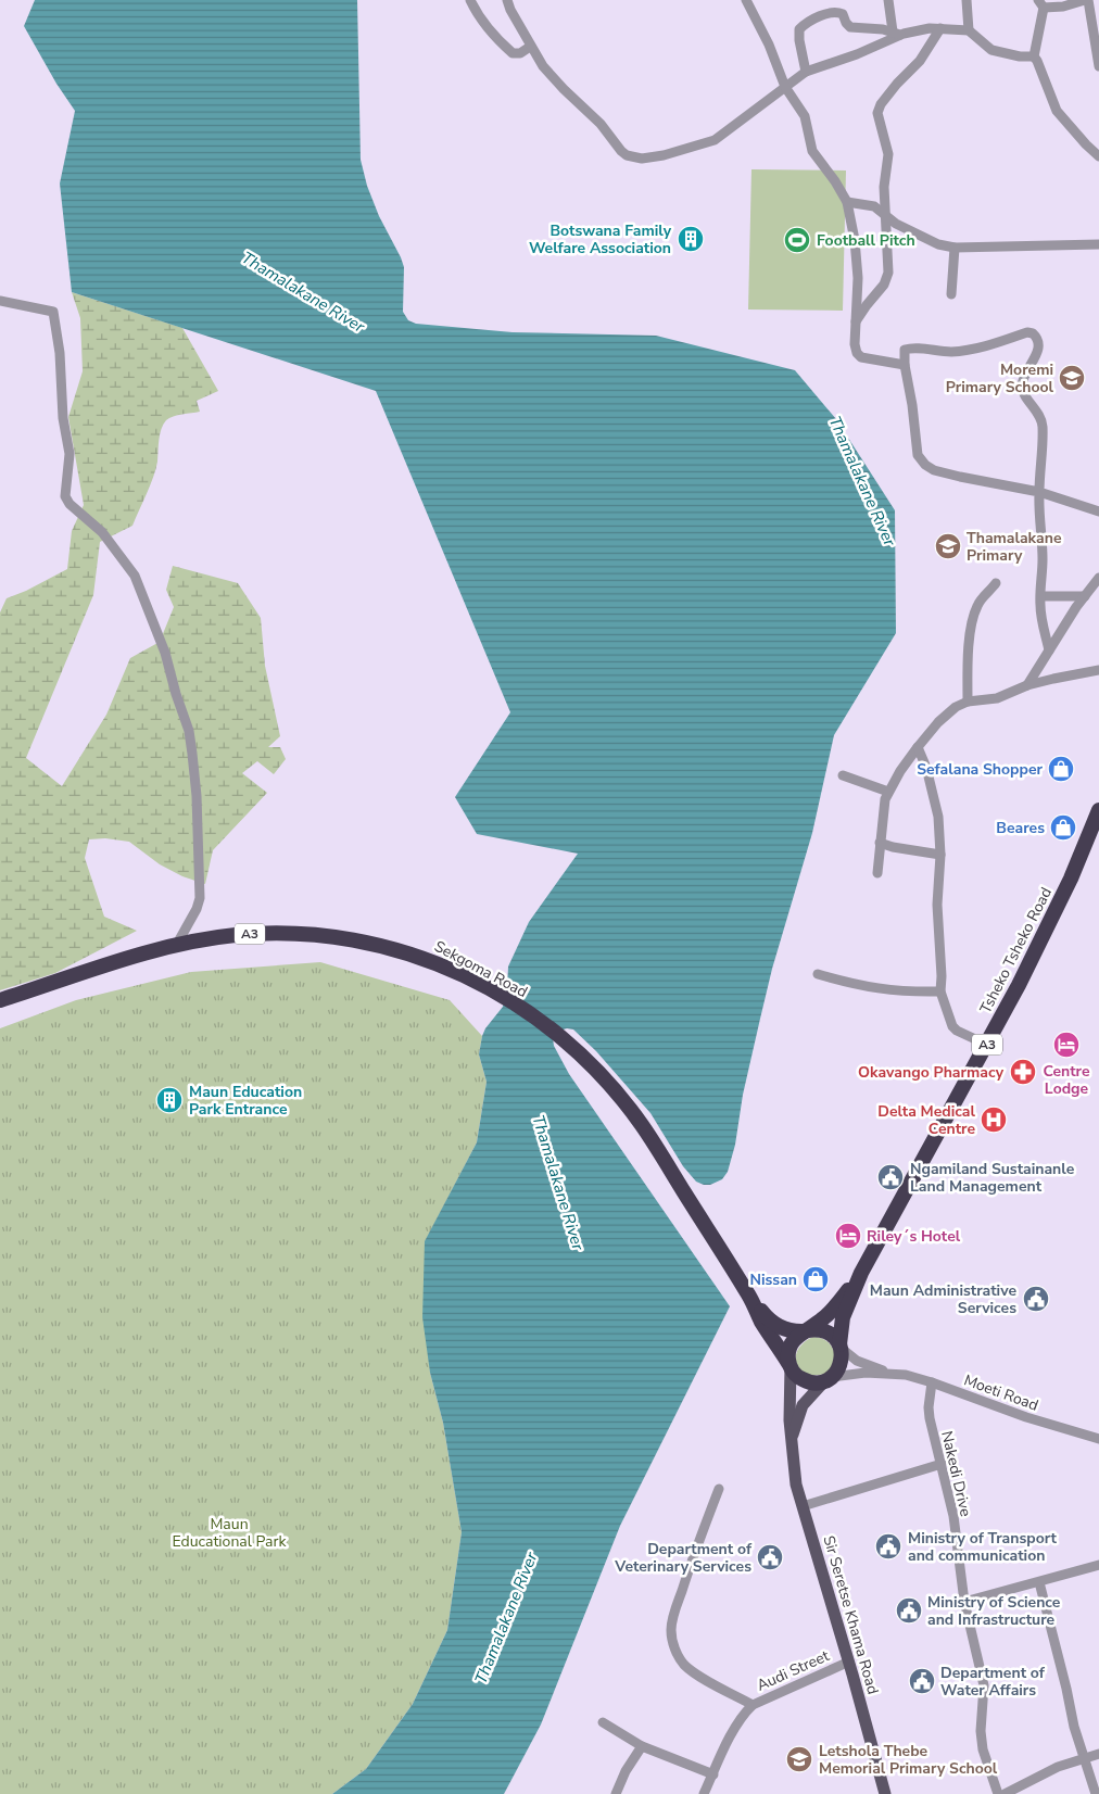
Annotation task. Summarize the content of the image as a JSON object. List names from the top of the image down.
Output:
{
  "streets": {
    "highway": ["A3", "Tsheko Tsheko Road", "Sekgoma Road"],
    "main road": ["Sir Seretse Khama Road"],
    "street": ["Moeti Road", "Nakedi Drive", "Audi Street"]
  },
  "crossings": [
    ["A3", "Tsheko Tsheko Road"],
    ["A3", "Sekgoma Road"],
    ["A3", "Moeti Road"],
    ["A3", "Sir Seretse Khama Road"],
    ["Tsheko Tsheko Road", "Sekgoma Road"],
    ["Tsheko Tsheko Road", "Moeti Road"],
    ["Tsheko Tsheko Road", "Sir Seretse Khama Road"],
    ["Sekgoma Road", "Moeti Road"],
    ["Sekgoma Road", "Sir Seretse Khama Road"],
    ["Moeti Road", "Nakedi Drive"],
    ["Moeti Road", "Sir Seretse Khama Road"],
    ["Sir Seretse Khama Road", "Audi Street"]
  ],
  "water": ["Thamalakane River"],
  "parks": ["Maun Educational Park"],
  "places": {
    "building": ["Botswana Family Welfare Association", "Maun Education Park Entrance"],
    "sports": ["Football Pitch"],
    "school or university": ["Moremi Primary School", "Thamalakane Primary", "Letshola Thebe Memorial Primary School"],
    "shop": ["Sefalana Shopper", "Beares", "Nissan"],
    "hotel": ["Centre Lodge", "Riley´s Hotel"],
    "pharmacy": ["Okavango Pharmacy"],
    "hospital": ["Delta Medical Centre"],
    "public building": [
      "Ngamiland Sustainanle Land Management",
      "Maun Administrative Services",
      "Ministry of Transport and communication",
      "Department of Veterinary Services",
      "Ministry of Science and Infrastructure",
      "Department of Water Affairs"
    ]
  }
}
